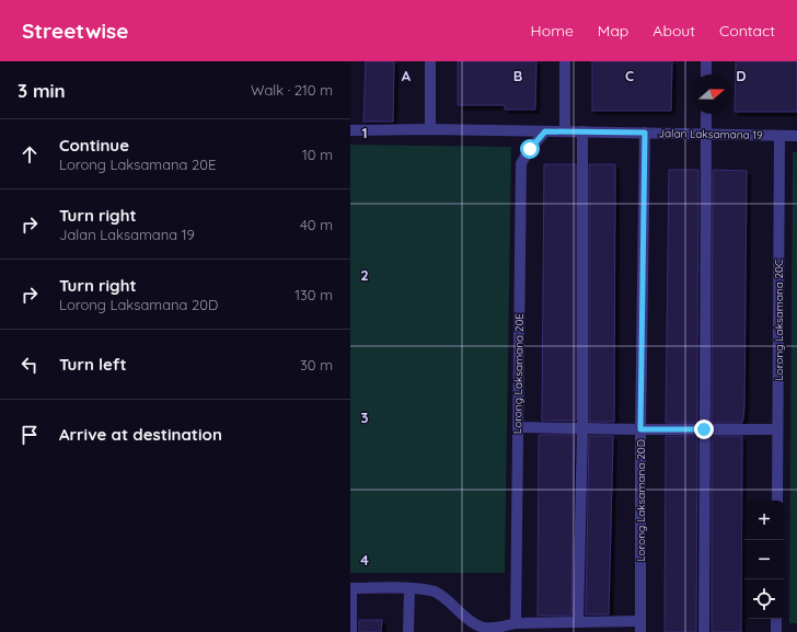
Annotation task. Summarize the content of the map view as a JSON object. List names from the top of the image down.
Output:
{
  "streets": {
    "street": [
      "Jalan Laksamana 19",
      "Lorong Laksamana 20C",
      "Lorong Laksamana 20E",
      "Lorong Laksamana 20D"
    ]
  },
  "crossings": [
    ["Jalan Laksamana 19", "Lorong Laksamana 20C"],
    ["Jalan Laksamana 19", "Lorong Laksamana 20E"],
    ["Jalan Laksamana 19", "Lorong Laksamana 20D"]
  ],
  "north": "right",
  "page": {
    "header": "Streetwise",
    "nav": [
      "Home",
      "Map",
      "About",
      "Contact"
    ],
    "heading": ["3 min", "Walk · 210 m"],
    "list": [
      ["Continue", "Lorong Laksamana 20E", "10 m"],
      ["Turn right", "Jalan Laksamana 19", "40 m"],
      ["Turn right", "Lorong Laksamana 20D", "130 m"],
      ["Turn left", "30 m"],
      "Arrive at destination"
    ],
    "map_buttons": ["+", "−"]
  },
  "grid": {
    "columns": [
      "A",
      "B",
      "C",
      "D"
    ],
    "rows": [
      "1",
      "2",
      "3",
      "4"
    ]
  }
}
